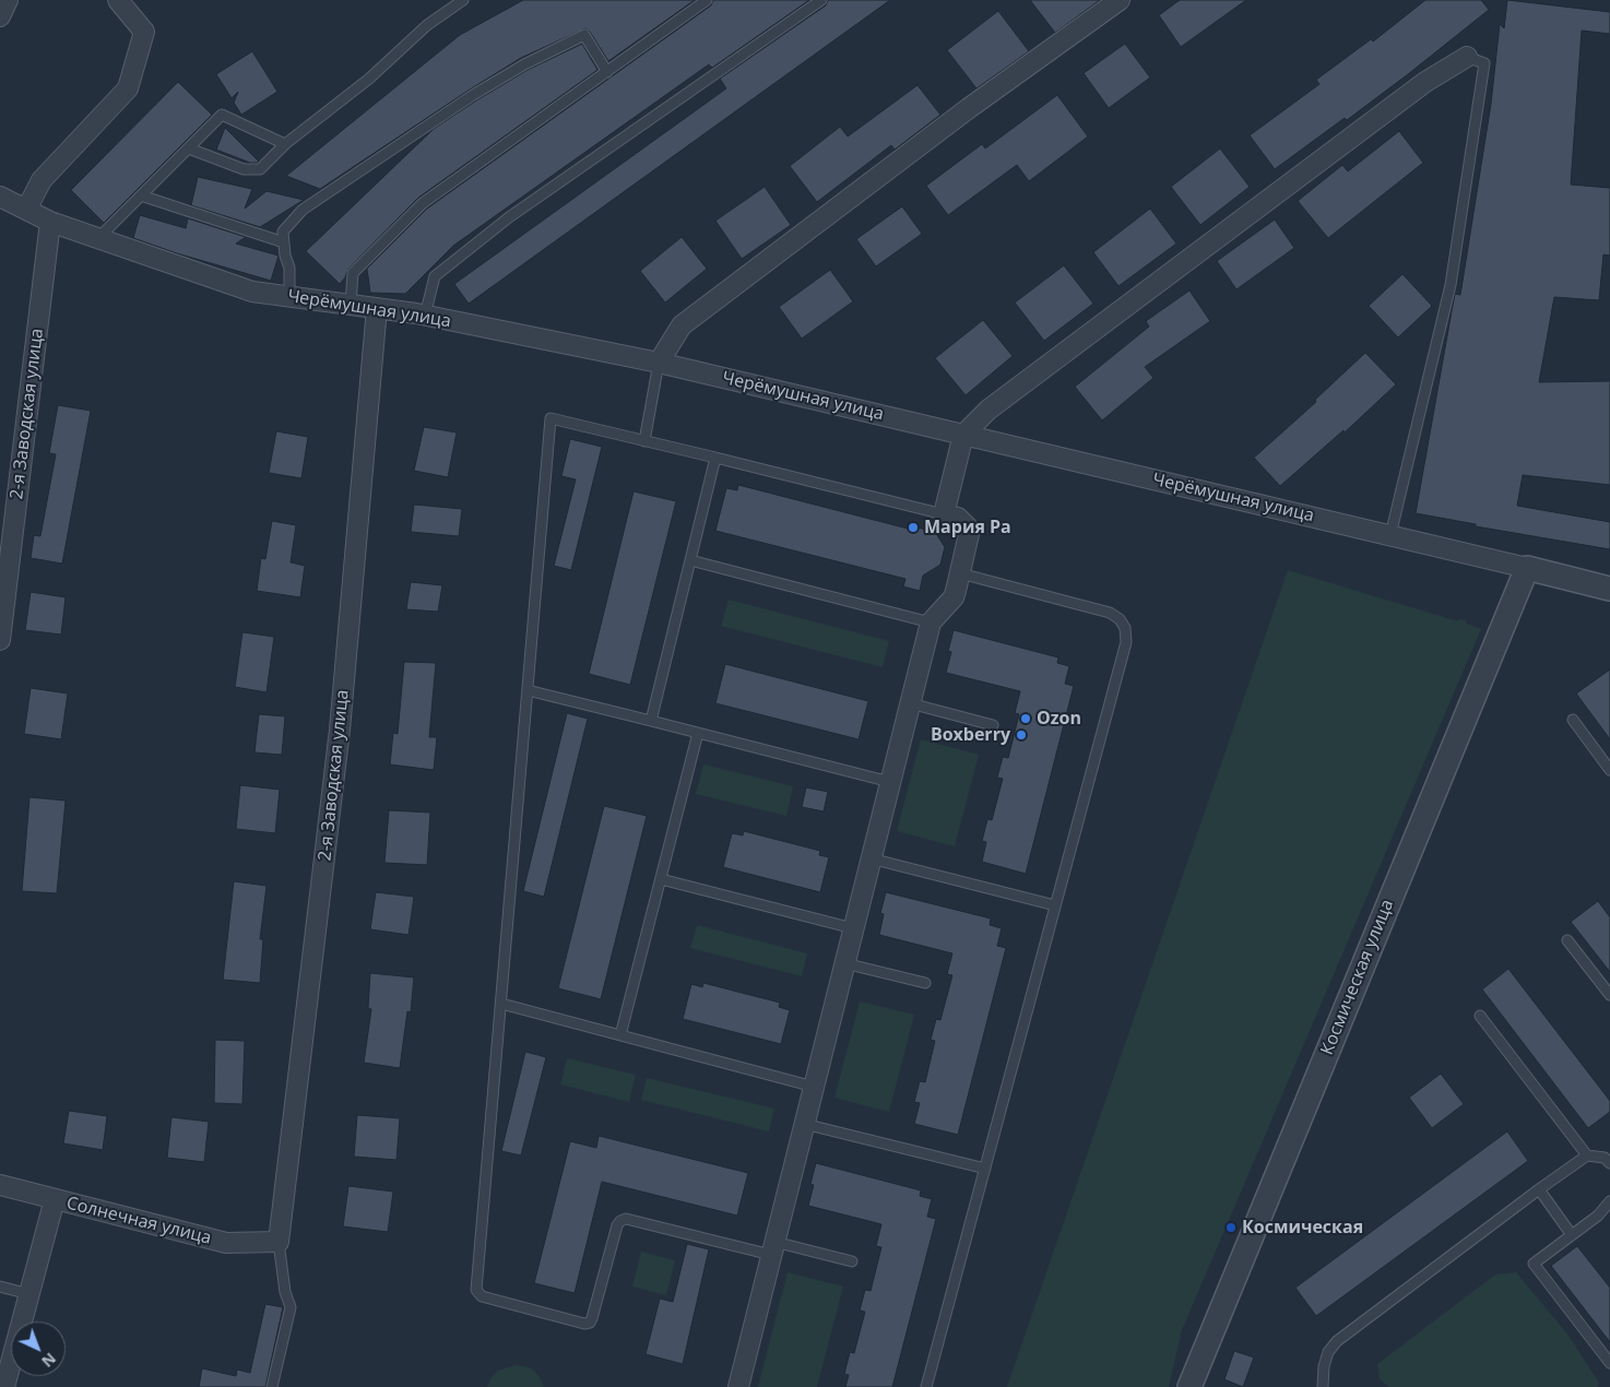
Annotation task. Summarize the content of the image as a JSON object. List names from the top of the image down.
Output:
{
  "streets": {
    "street": [
      "Черёмушная улица",
      "2-я Заводская улица",
      "Космическая улица",
      "Солнечная улица"
    ]
  },
  "crossings": [
    ["Черёмушная улица", "2-я Заводская улица"],
    ["Черёмушная улица", "Космическая улица"],
    ["2-я Заводская улица", "Солнечная улица"]
  ],
  "places": [
    "Мария Ра",
    "Ozon",
    "Boxberry",
    "Космическая"
  ],
  "north": "bottom right"
}
